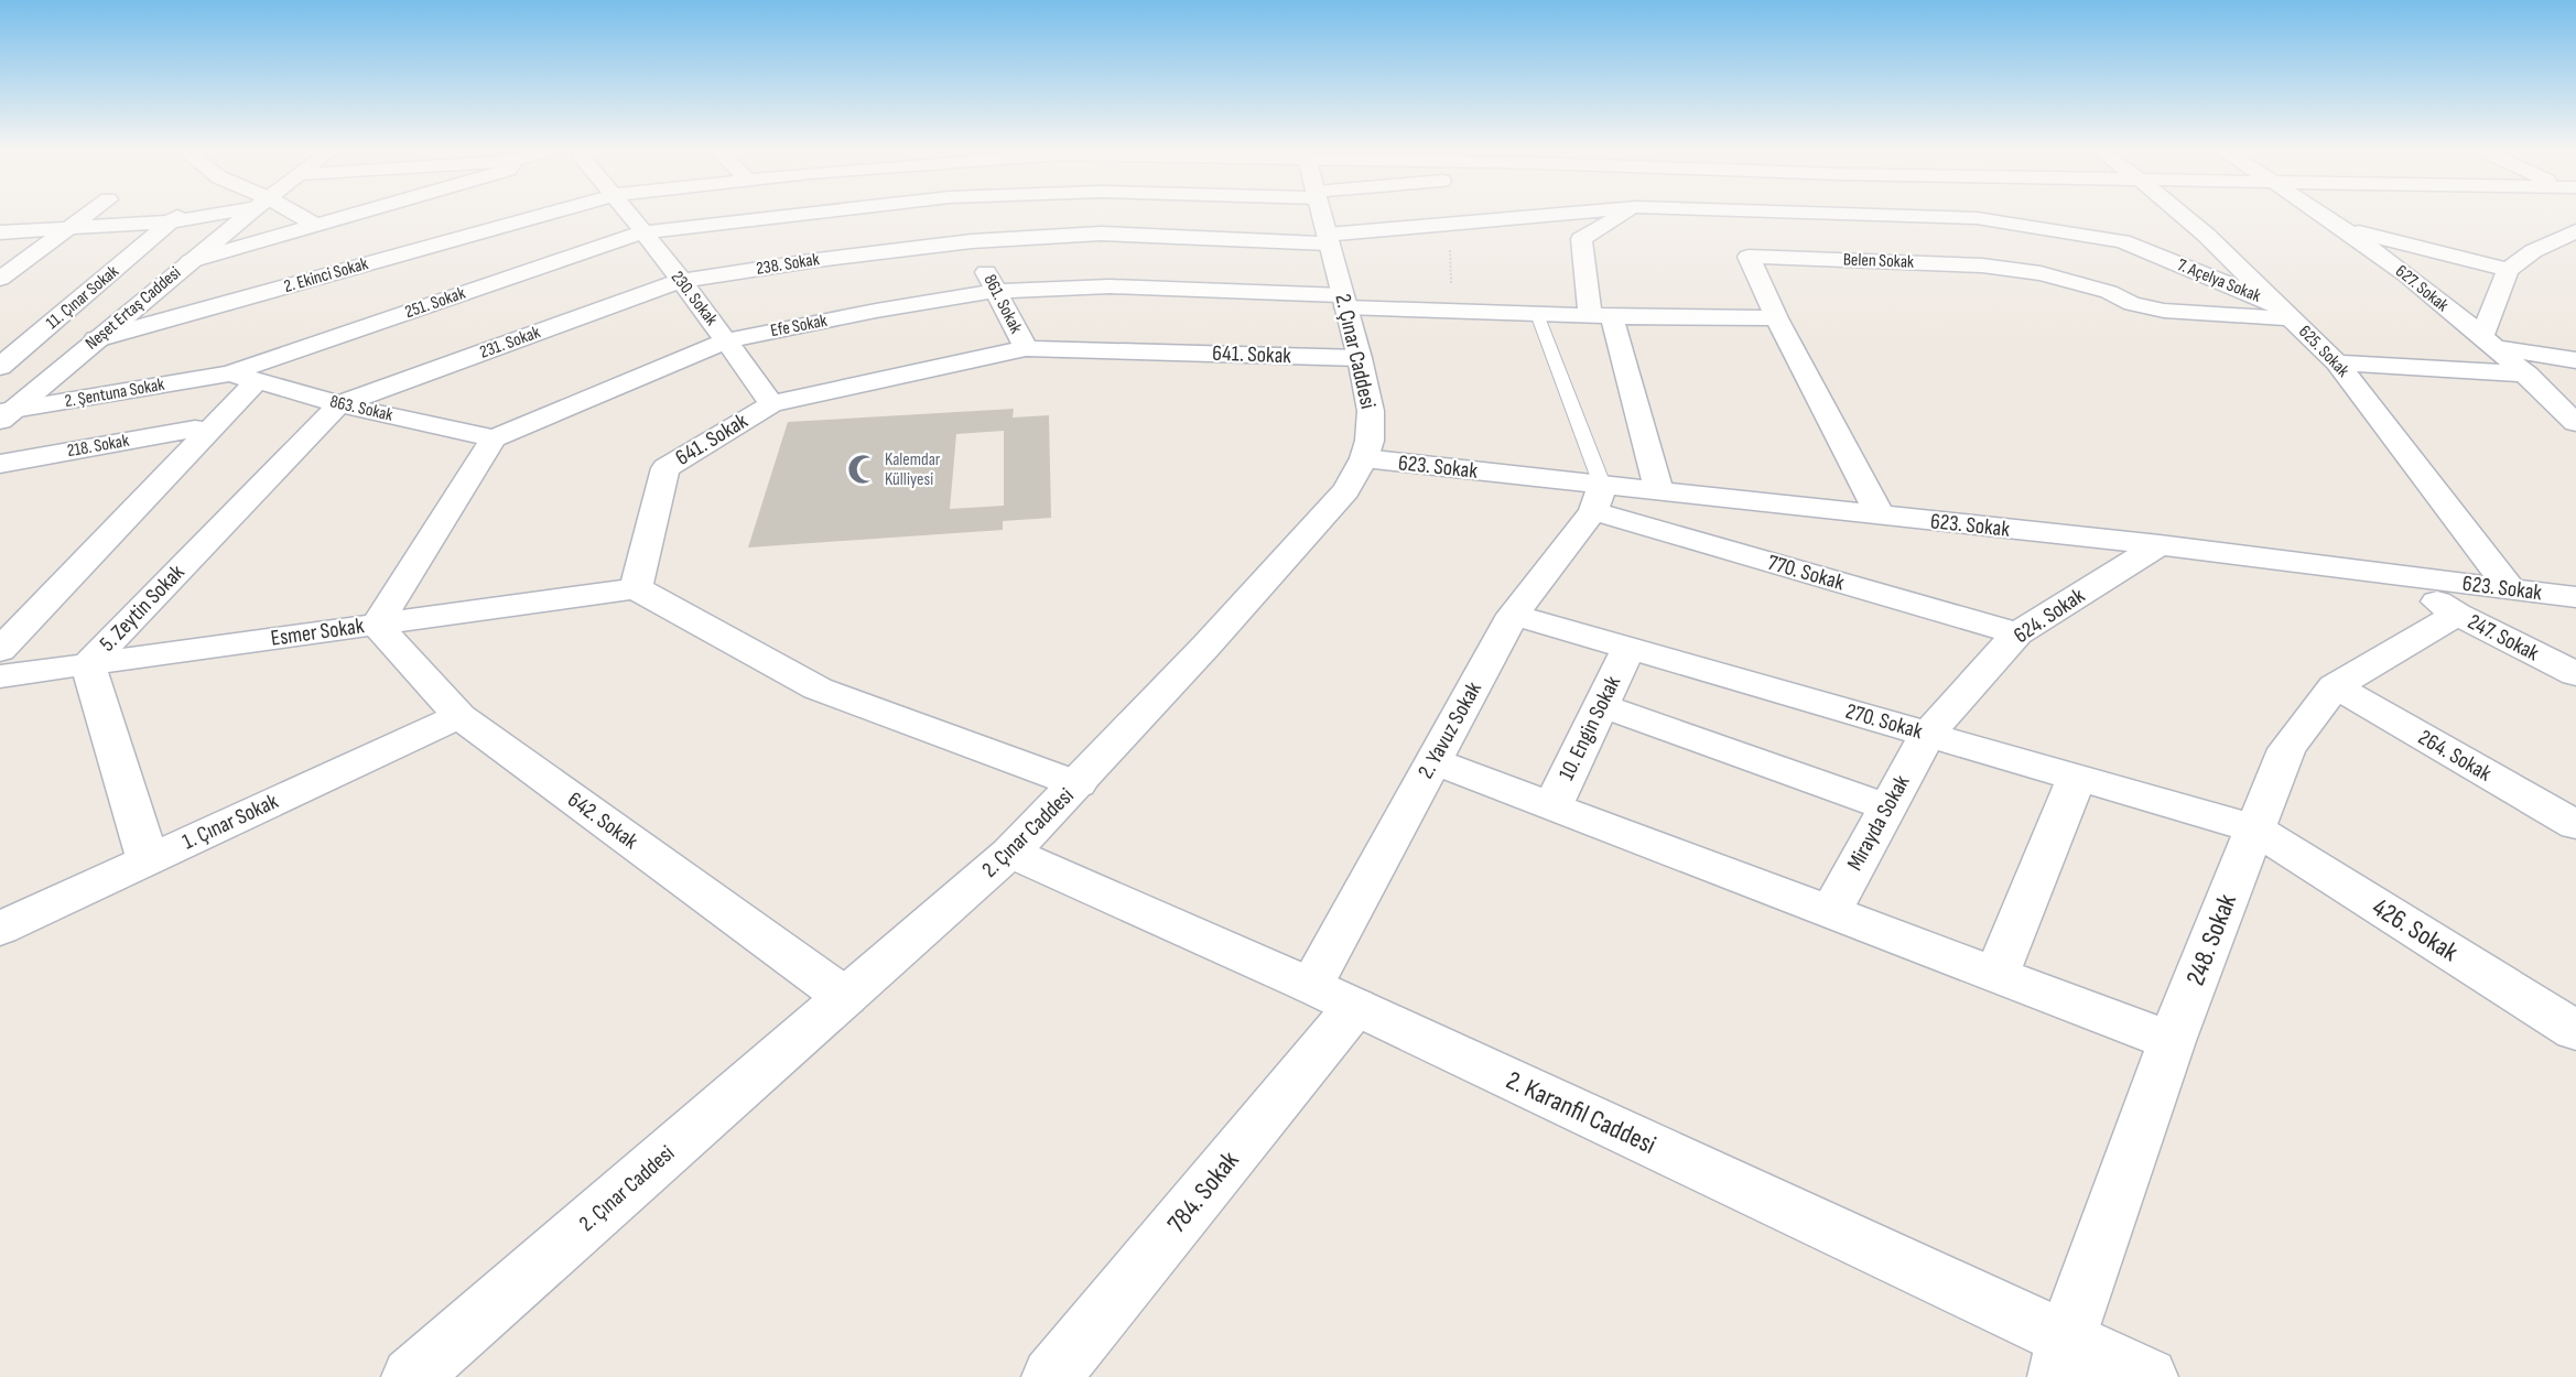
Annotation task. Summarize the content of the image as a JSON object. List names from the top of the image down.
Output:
{
  "streets": {
    "street": [
      "Belen Sokak",
      "238. Sokak",
      "2. Ekinci Sokak",
      "7. Açelya Sokak",
      "627. Sokak",
      "11. Çınar Sokak",
      "230. Sokak",
      "251. Sokak",
      "861. Sokak",
      "Neşet Ertaş Caddesi",
      "Efe Sokak",
      "231. Sokak",
      "2. Çınar Caddesi",
      "625. Sokak",
      "641. Sokak",
      "2. Şentuna Sokak",
      "863. Sokak",
      "218. Sokak",
      "623. Sokak",
      "770. Sokak",
      "5. Zeytin Sokak",
      "624. Sokak",
      "Esmer Sokak",
      "247. Sokak",
      "270. Sokak",
      "10. Engin Sokak",
      "2. Yavuz Sokak",
      "264. Sokak",
      "642. Sokak",
      "1. Çınar Sokak",
      "Mirayda Sokak",
      "426. Sokak",
      "248. Sokak",
      "2. Karanfil Caddesi",
      "784. Sokak"
    ]
  },
  "crossings": [
    ["Belen Sokak", "7. Açelya Sokak"],
    ["Belen Sokak", "625. Sokak"],
    ["Belen Sokak", "623. Sokak"],
    ["238. Sokak", "230. Sokak"],
    ["238. Sokak", "861. Sokak"],
    ["238. Sokak", "231. Sokak"],
    ["2. Ekinci Sokak", "Neşet Ertaş Caddesi"],
    ["7. Açelya Sokak", "625. Sokak"],
    ["230. Sokak", "251. Sokak"],
    ["230. Sokak", "Efe Sokak"],
    ["230. Sokak", "231. Sokak"],
    ["230. Sokak", "641. Sokak"],
    ["251. Sokak", "2. Şentuna Sokak"],
    ["251. Sokak", "863. Sokak"],
    ["861. Sokak", "Efe Sokak"],
    ["861. Sokak", "641. Sokak"],
    ["Neşet Ertaş Caddesi", "2. Şentuna Sokak"],
    ["Efe Sokak", "2. Çınar Caddesi"],
    ["Efe Sokak", "863. Sokak"],
    ["231. Sokak", "863. Sokak"],
    ["231. Sokak", "5. Zeytin Sokak"],
    ["2. Çınar Caddesi", "641. Sokak"],
    ["2. Çınar Caddesi", "623. Sokak"],
    ["2. Çınar Caddesi", "642. Sokak"],
    ["2. Çınar Caddesi", "2. Karanfil Caddesi"],
    ["625. Sokak", "623. Sokak"],
    ["641. Sokak", "Esmer Sokak"],
    ["2. Şentuna Sokak", "863. Sokak"],
    ["863. Sokak", "5. Zeytin Sokak"],
    ["623. Sokak", "770. Sokak"],
    ["623. Sokak", "624. Sokak"],
    ["623. Sokak", "247. Sokak"],
    ["623. Sokak", "2. Yavuz Sokak"],
    ["770. Sokak", "624. Sokak"],
    ["770. Sokak", "2. Yavuz Sokak"],
    ["5. Zeytin Sokak", "Esmer Sokak"],
    ["5. Zeytin Sokak", "1. Çınar Sokak"],
    ["624. Sokak", "270. Sokak"],
    ["624. Sokak", "Mirayda Sokak"],
    ["Esmer Sokak", "642. Sokak"],
    ["247. Sokak", "248. Sokak"],
    ["270. Sokak", "10. Engin Sokak"],
    ["270. Sokak", "2. Yavuz Sokak"],
    ["270. Sokak", "Mirayda Sokak"],
    ["270. Sokak", "426. Sokak"],
    ["270. Sokak", "248. Sokak"],
    ["2. Yavuz Sokak", "2. Karanfil Caddesi"],
    ["2. Yavuz Sokak", "784. Sokak"],
    ["264. Sokak", "248. Sokak"],
    ["642. Sokak", "1. Çınar Sokak"],
    ["426. Sokak", "248. Sokak"],
    ["248. Sokak", "2. Karanfil Caddesi"],
    ["2. Karanfil Caddesi", "784. Sokak"]
  ],
  "places": {
    "mosque": ["Kalemdar Külliyesi"]
  }
}
